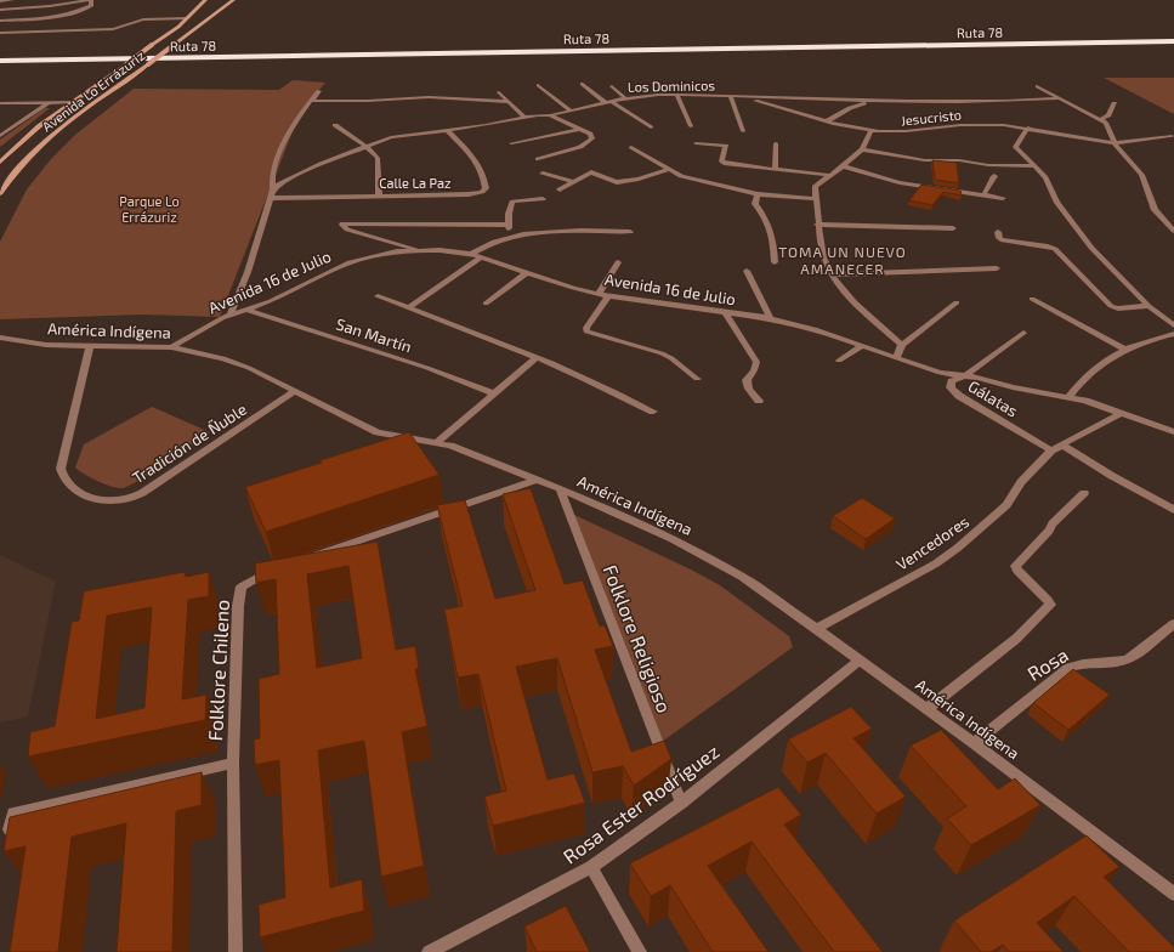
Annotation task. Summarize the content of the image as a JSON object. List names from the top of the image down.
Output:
{
  "streets": {
    "highway": ["Ruta 78"],
    "main road": ["Avenida Lo Errázuriz"],
    "street": [
      "Los Dominicos",
      "Jesucristo",
      "Calle La Paz",
      "Avenida 16 de Julio",
      "América Indígena",
      "San Martín",
      "Gálatas",
      "Tradición de Ñuble",
      "Vencedores",
      "Folklore Religioso",
      "Rosa",
      "Folklore Chileno",
      "Rosa Ester Rodríguez"
    ]
  },
  "crossings": [
    ["Los Dominicos", "Jesucristo"],
    ["Los Dominicos", "Calle La Paz"],
    ["Avenida 16 de Julio", "América Indígena"],
    ["Avenida 16 de Julio", "San Martín"],
    ["Avenida 16 de Julio", "Gálatas"],
    ["Avenida 16 de Julio", "Vencedores"],
    ["América Indígena", "Tradición de Ñuble"],
    ["América Indígena", "Vencedores"],
    ["América Indígena", "Folklore Religioso"],
    ["América Indígena", "Rosa"],
    ["América Indígena", "Rosa Ester Rodríguez"],
    ["Gálatas", "Vencedores"],
    ["Folklore Religioso", "Rosa Ester Rodríguez"]
  ],
  "districts": ["TOMA UN NUEVO AMANECER"],
  "parks": ["Parque Lo Errázuriz"]
}
